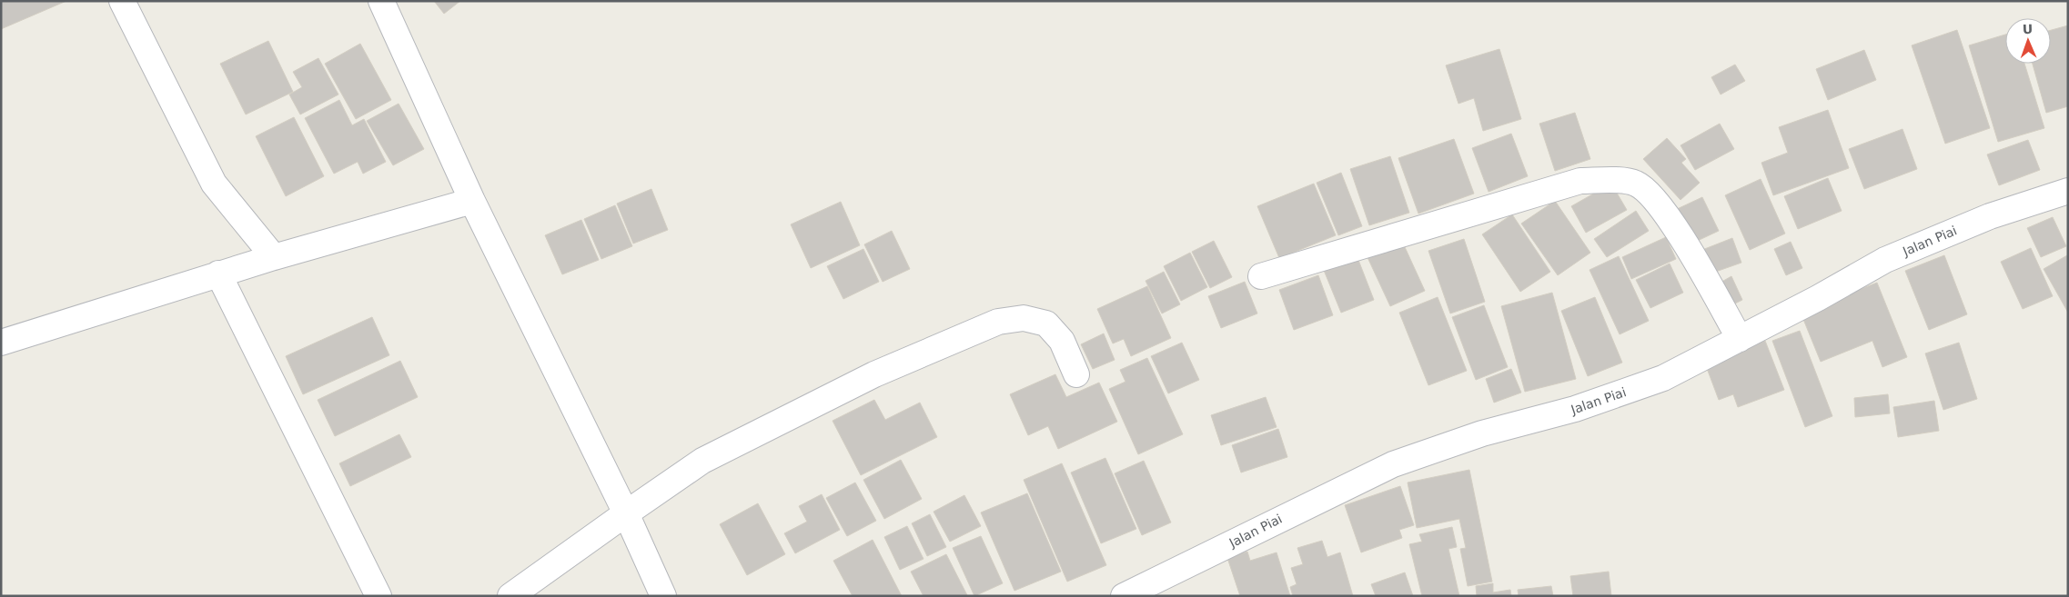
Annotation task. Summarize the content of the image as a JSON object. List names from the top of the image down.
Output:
{
  "streets": {
    "street": ["Jalan Piai"]
  },
  "north": "top"
}
